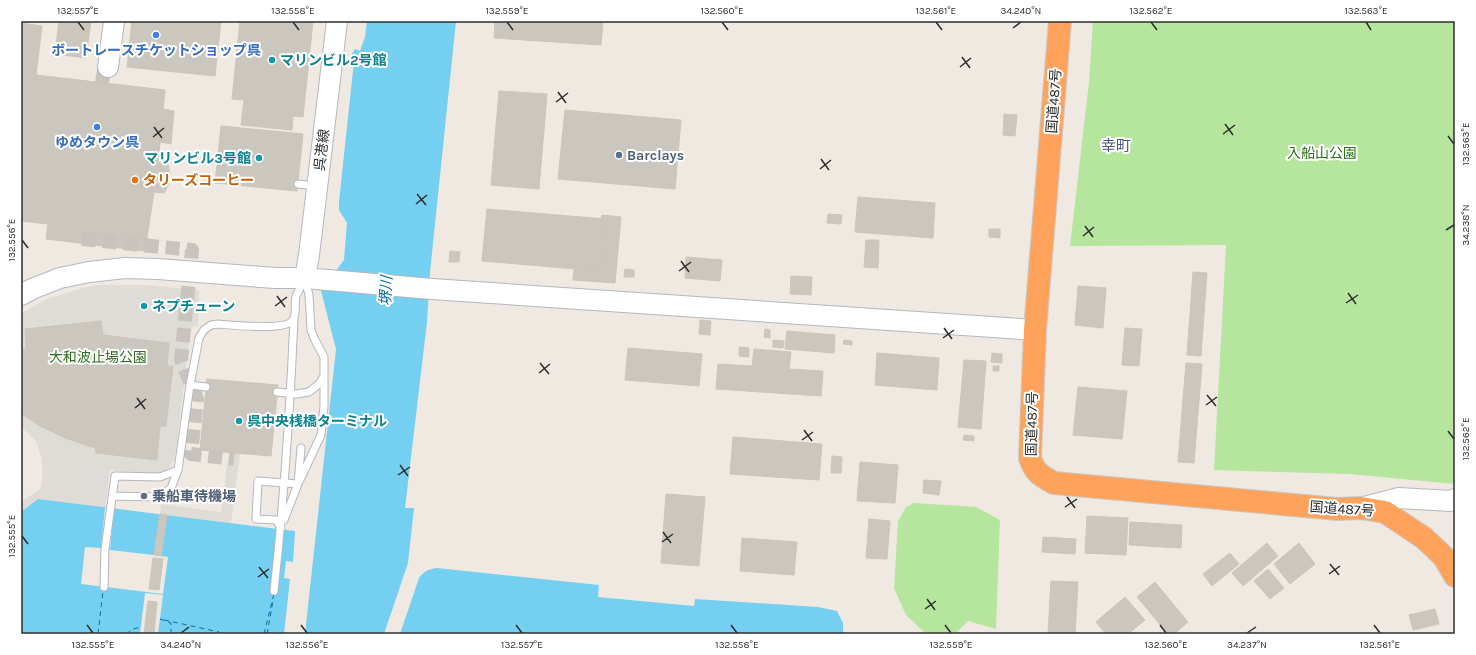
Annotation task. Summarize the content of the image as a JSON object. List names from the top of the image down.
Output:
{
  "streets": {
    "highway": ["国道487号"],
    "street": ["呉港線"]
  },
  "districts": ["幸町"],
  "water": ["堺川"],
  "parks": ["入船山公園", "大和波止場公園"],
  "places": [
    "ボートレースチケットショップ呉",
    "マリンビル2号館",
    "ゆめタウン呉",
    "Barclays",
    "マリンビル3号館",
    "タリーズコーヒー",
    "ネプチューン",
    "呉中央桟橋ターミナル",
    "乗船車待機場"
  ],
  "coordinates": [
    "132.557°E",
    "132.558°E",
    "132.559°E",
    "132.560°E",
    "132.561°E",
    "34.240°N",
    "132.562°E",
    "132.563°E",
    "34.238°N",
    "132.556°E",
    "132.555°E",
    "34.237°N"
  ]
}
